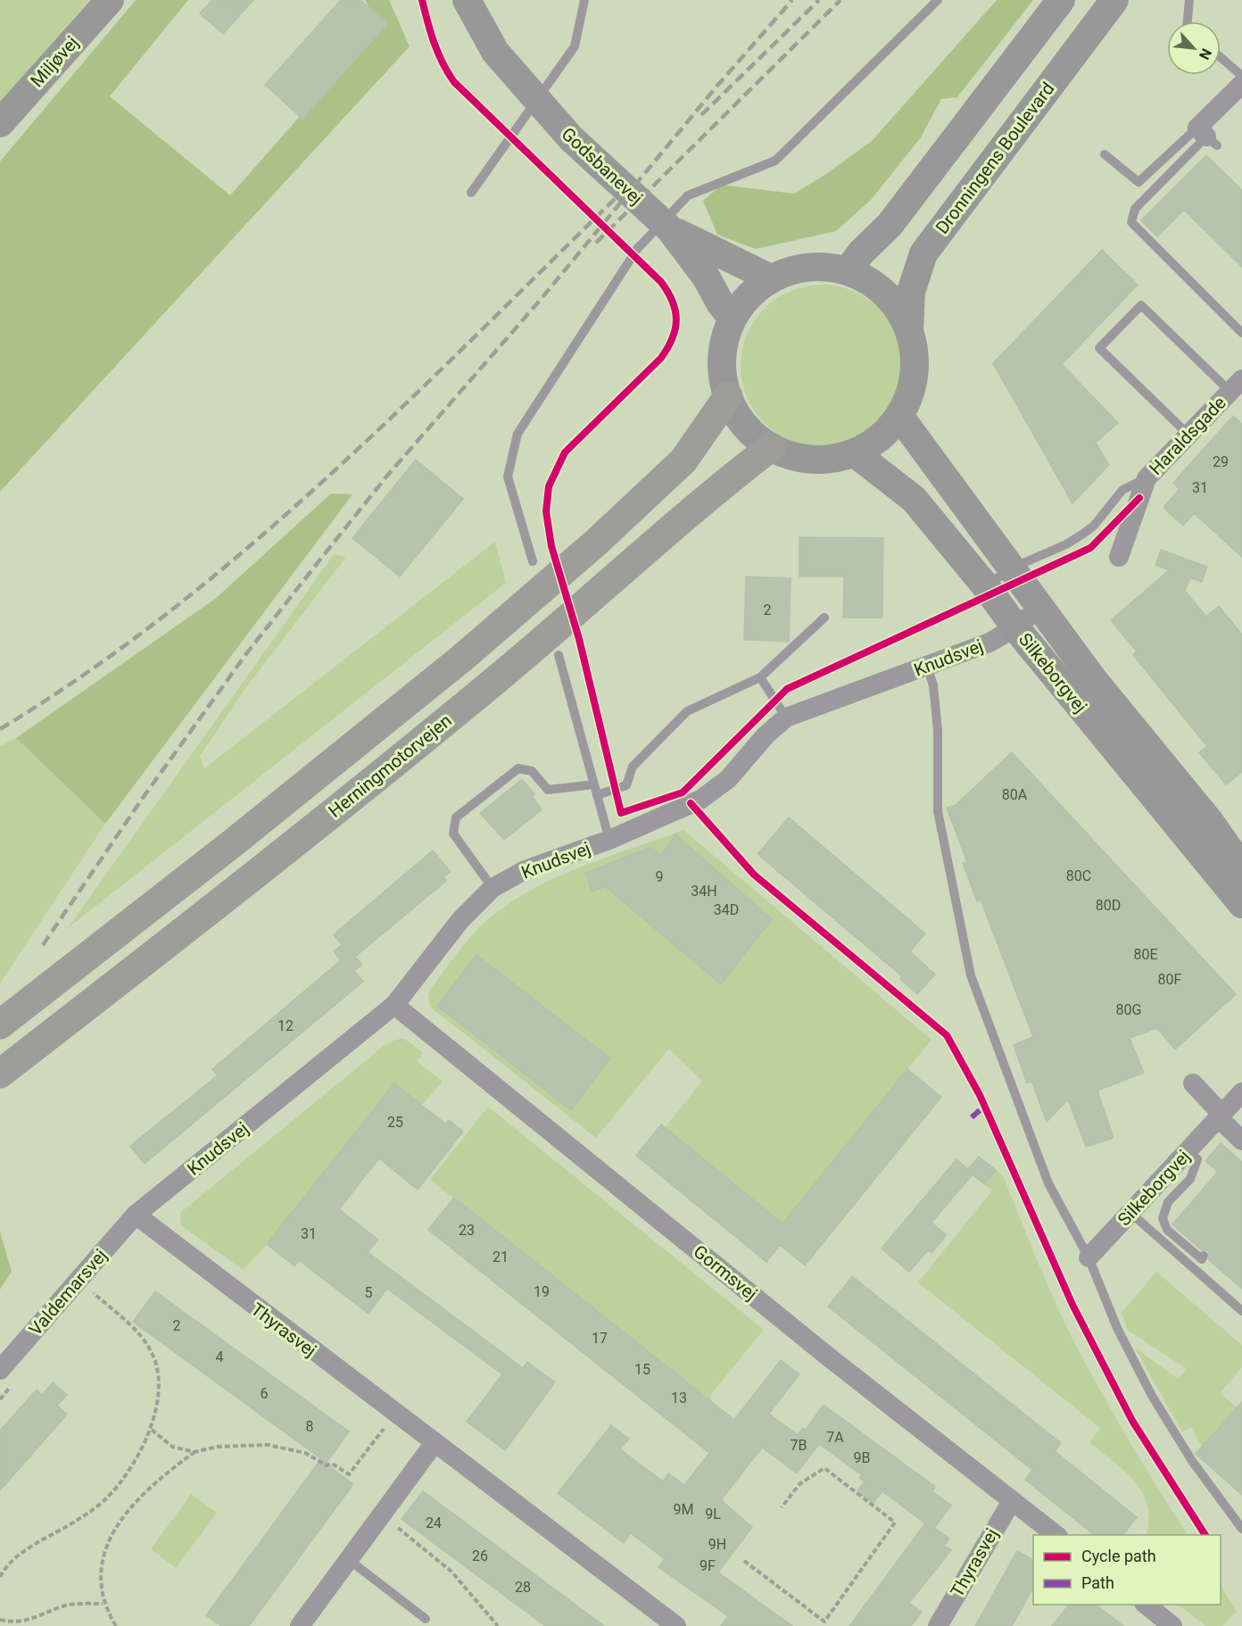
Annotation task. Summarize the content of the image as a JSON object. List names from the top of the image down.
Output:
{
  "streets": {
    "highway": ["Herningmotorvejen"],
    "main road": [
      "Miljøvej",
      "Dronningens Boulevard",
      "Godsbanevej",
      "Silkeborgvej"
    ],
    "street": [
      "Haraldsgade",
      "Knudsvej",
      "Gormsvej",
      "Valdemarsvej",
      "Thyrasvej"
    ]
  },
  "crossings": [
    ["Knudsvej", "Silkeborgvej"],
    ["Knudsvej", "Gormsvej"],
    ["Knudsvej", "Valdemarsvej"],
    ["Knudsvej", "Thyrasvej"],
    ["Gormsvej", "Thyrasvej"],
    ["Valdemarsvej", "Thyrasvej"]
  ],
  "house_numbers": [
    "29",
    "31",
    "2",
    "80A",
    "80C",
    "9",
    "34H",
    "80D",
    "34D",
    "80E",
    "80F",
    "80G",
    "12",
    "25",
    "23",
    "31",
    "21",
    "19",
    "5",
    "2",
    "17",
    "4",
    "15",
    "6",
    "13",
    "8",
    "7A",
    "7B",
    "9B",
    "9M",
    "9L",
    "24",
    "9H",
    "26",
    "9F",
    "28"
  ],
  "legend": ["Cycle path", "Path"],
  "north": "bottom right"
}
